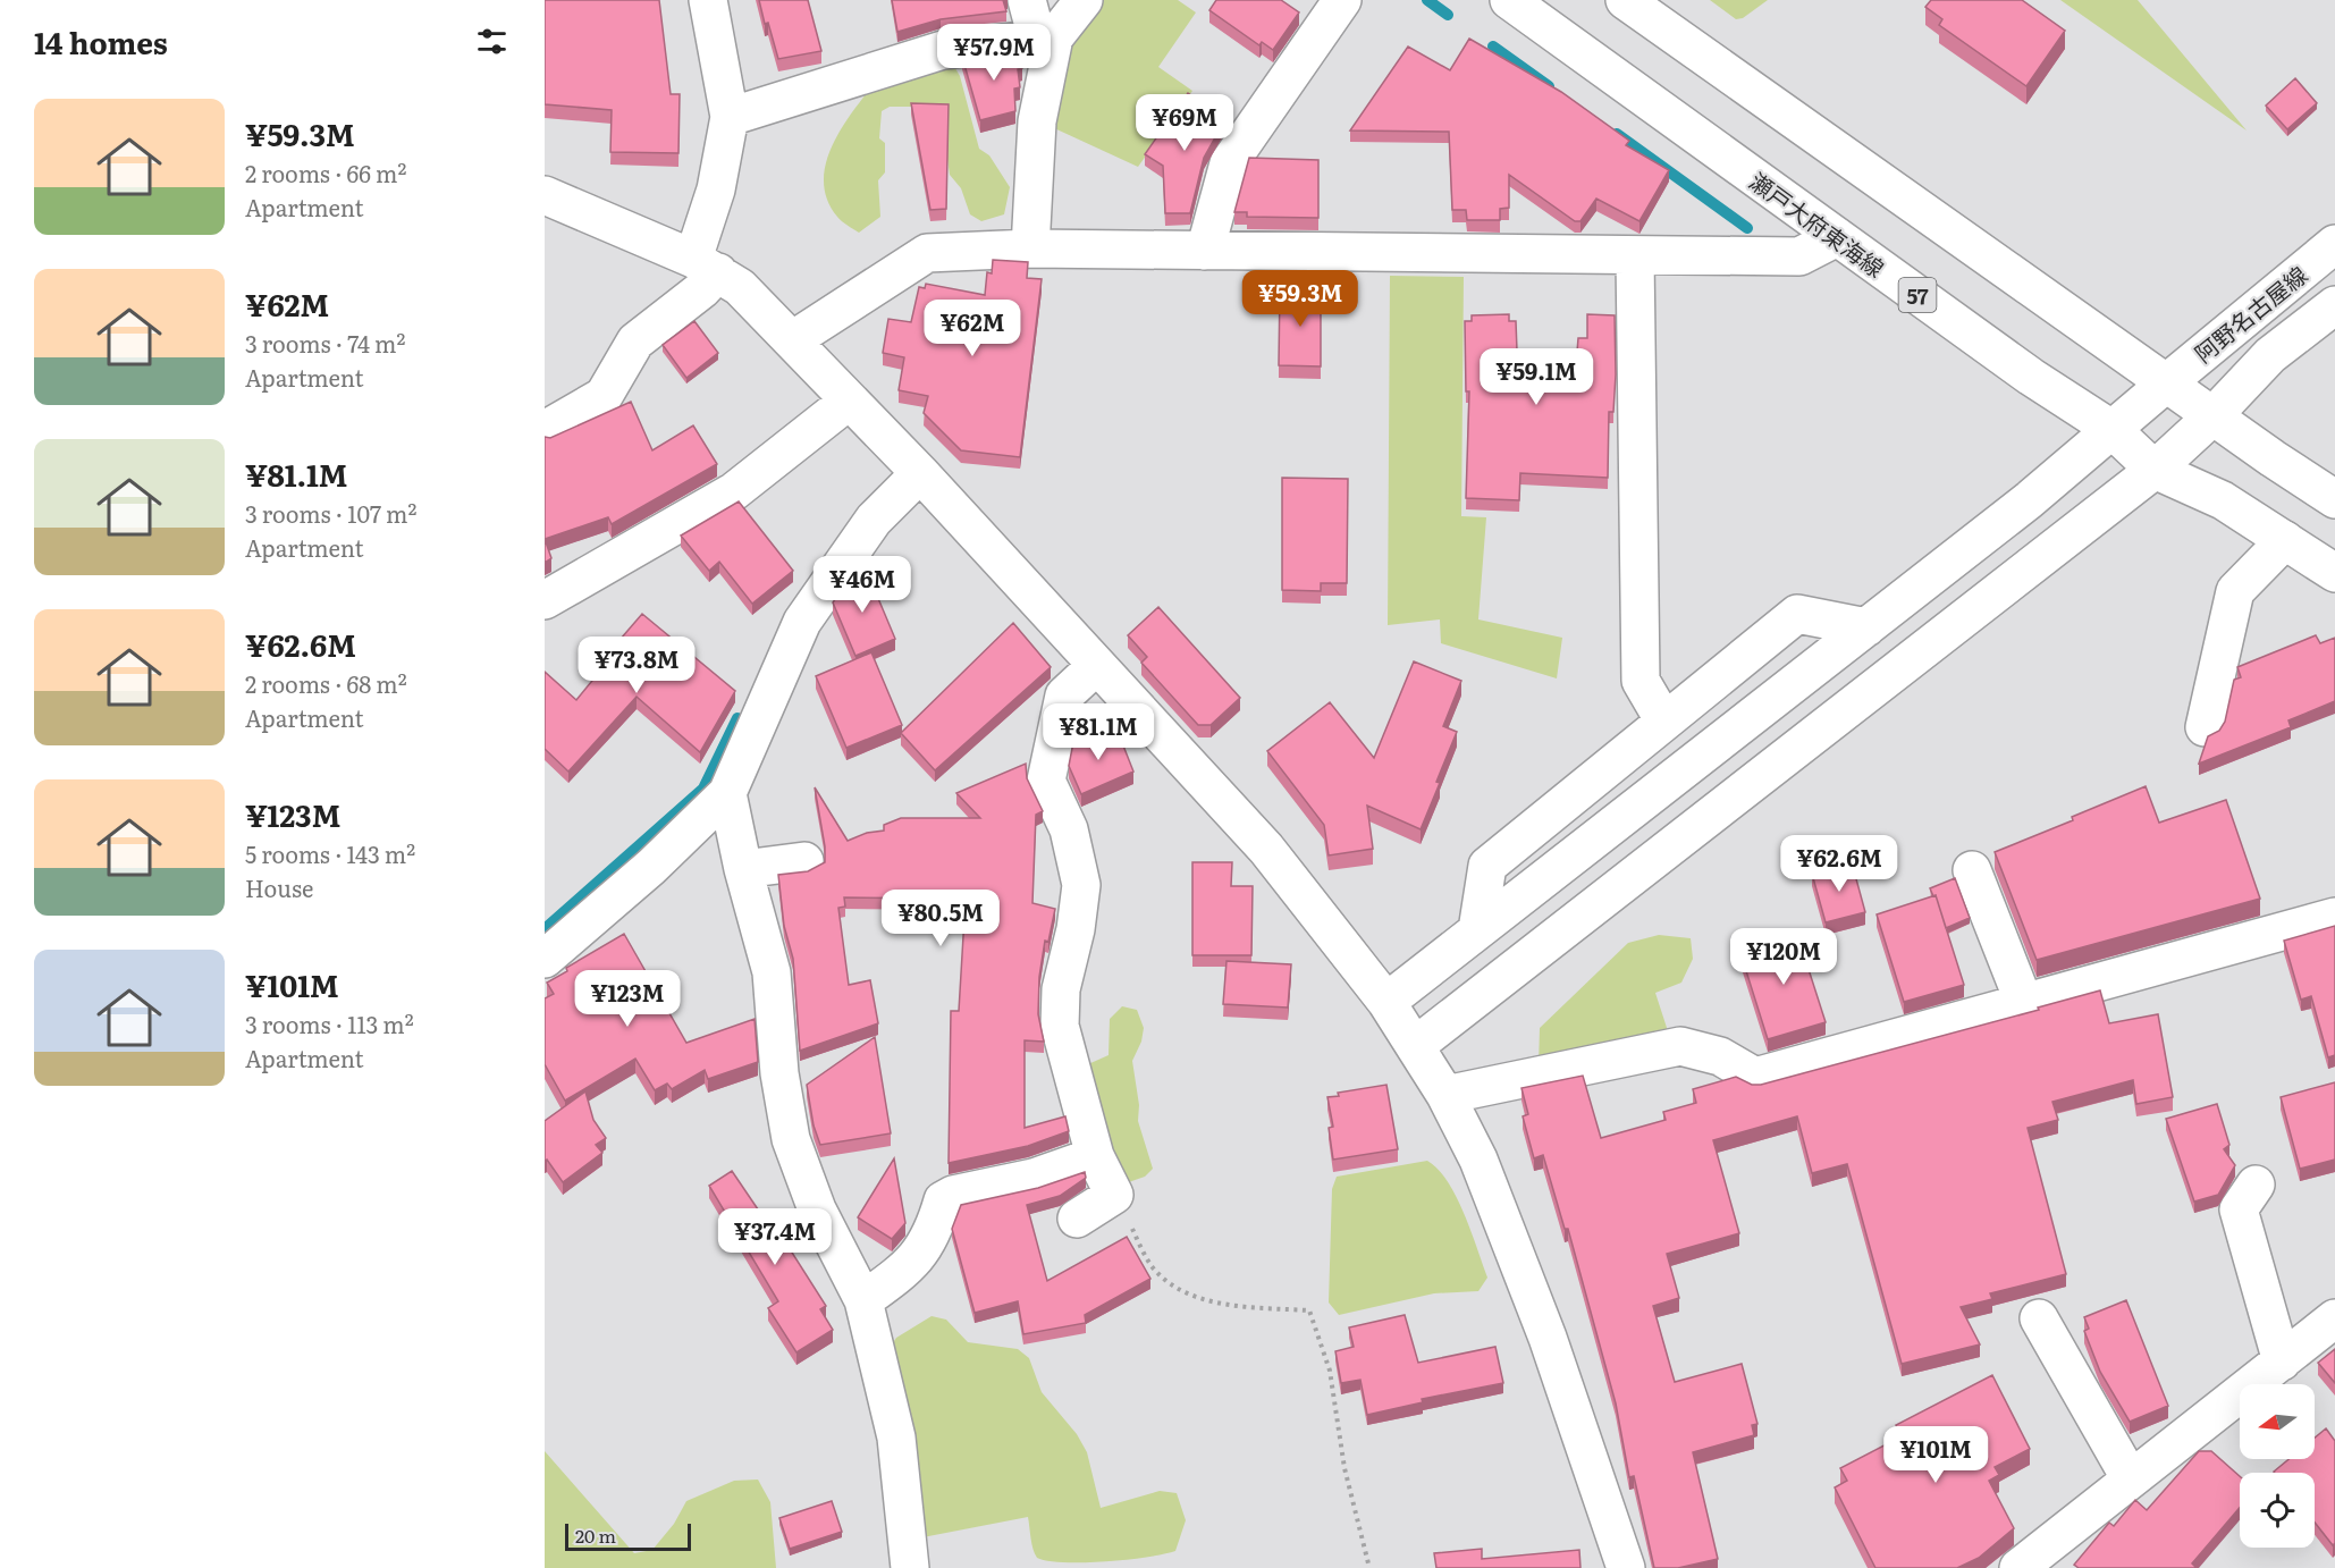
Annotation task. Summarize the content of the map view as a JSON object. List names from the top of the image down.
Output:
{
  "streets": {
    "street": ["瀬戸大府東海線", "57", "阿野名古屋線"]
  },
  "crossings": [
    ["瀬戸大府東海線", "阿野名古屋線"]
  ],
  "scale_bar": "20 m",
  "north": "left",
  "page": {
    "heading": "14 homes",
    "price": [
      "¥57.9M",
      "¥69M",
      "¥59.3M",
      "¥62M",
      "¥59.1M",
      "¥46M",
      "¥73.8M",
      "¥81.1M",
      "¥62.6M",
      "¥80.5M",
      "¥120M",
      "¥123M",
      "¥37.4M",
      "¥101M"
    ],
    "list": [
      {
        "name": "¥59.3M",
        "note": "2 rooms · 66 m² · Apartment"
      },
      {
        "name": "¥62M",
        "note": "3 rooms · 74 m² · Apartment"
      },
      {
        "name": "¥81.1M",
        "note": "3 rooms · 107 m² · Apartment"
      },
      {
        "name": "¥62.6M",
        "note": "2 rooms · 68 m² · Apartment"
      },
      {
        "name": "¥123M",
        "note": "5 rooms · 143 m² · House"
      },
      {
        "name": "¥101M",
        "note": "3 rooms · 113 m² · Apartment"
      }
    ],
    "scale": "20 m"
  }
}
